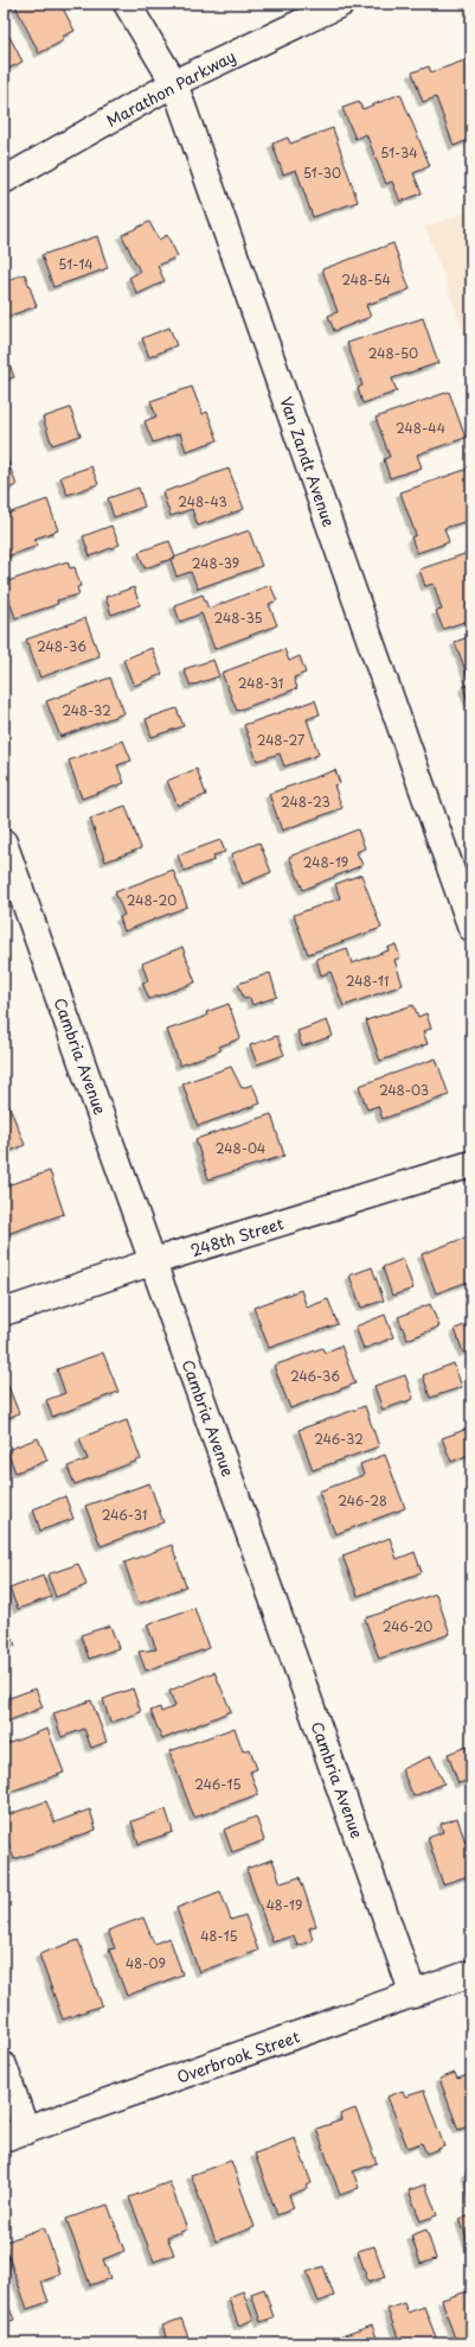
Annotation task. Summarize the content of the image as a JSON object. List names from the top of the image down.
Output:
{
  "streets": {
    "street": [
      "Marathon Parkway",
      "Van Zandt Avenue",
      "Cambria Avenue",
      "248th Street",
      "Overbrook Street"
    ]
  },
  "crossings": [
    ["Marathon Parkway", "Van Zandt Avenue"],
    ["Cambria Avenue", "248th Street"],
    ["Cambria Avenue", "Overbrook Street"]
  ],
  "house_numbers": [
    "51-34",
    "51-30",
    "51-14",
    "248-54",
    "248-50",
    "248-44",
    "248-43",
    "248-39",
    "248-35",
    "248-36",
    "248-31",
    "248-32",
    "248-27",
    "248-23",
    "248-19",
    "248-20",
    "248-11",
    "248-03",
    "248-04",
    "246-36",
    "246-32",
    "246-28",
    "246-31",
    "246-20",
    "246-15",
    "48-19",
    "48-15",
    "48-09"
  ]
}
